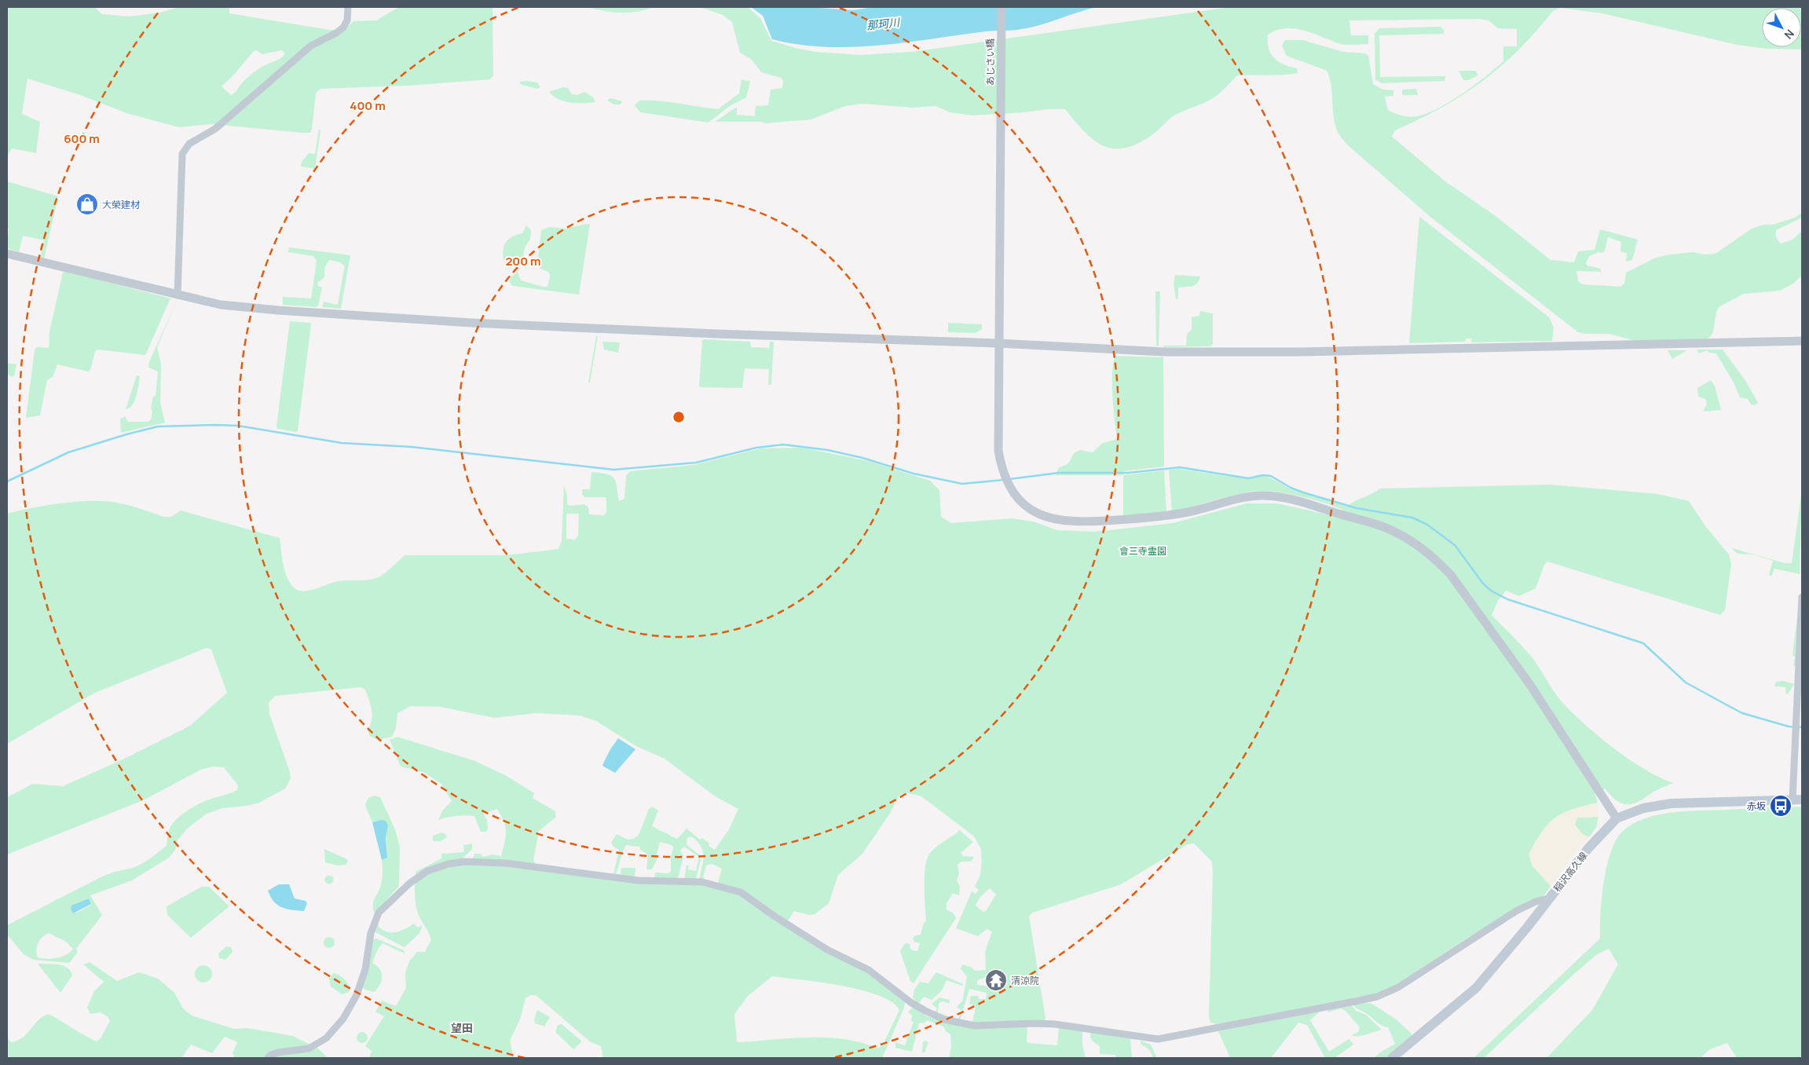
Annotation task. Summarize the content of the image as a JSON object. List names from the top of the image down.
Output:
{
  "streets": {
    "main road": ["稲沢高久線"],
    "street": ["あじさい橋"]
  },
  "crossings": [
    ["あじさい橋", "稲沢高久線"]
  ],
  "districts": ["望田"],
  "water": ["那珂川"],
  "parks": ["會三寺霊園"],
  "places": {
    "shop": ["大榮建材"],
    "bus stop": ["赤坂"],
    "temple": ["清涼院"]
  },
  "north": "bottom right",
  "rings": ["400 m", "600 m", "200 m"]
}
